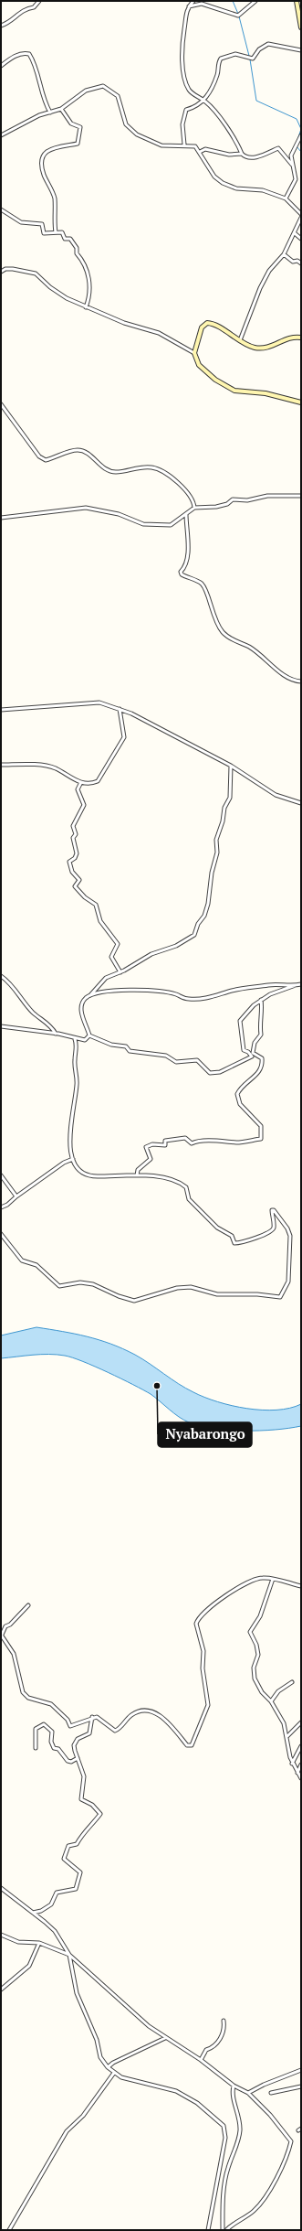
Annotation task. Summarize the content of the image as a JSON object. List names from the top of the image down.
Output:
{
  "places": ["Nyabarongo"]
}
